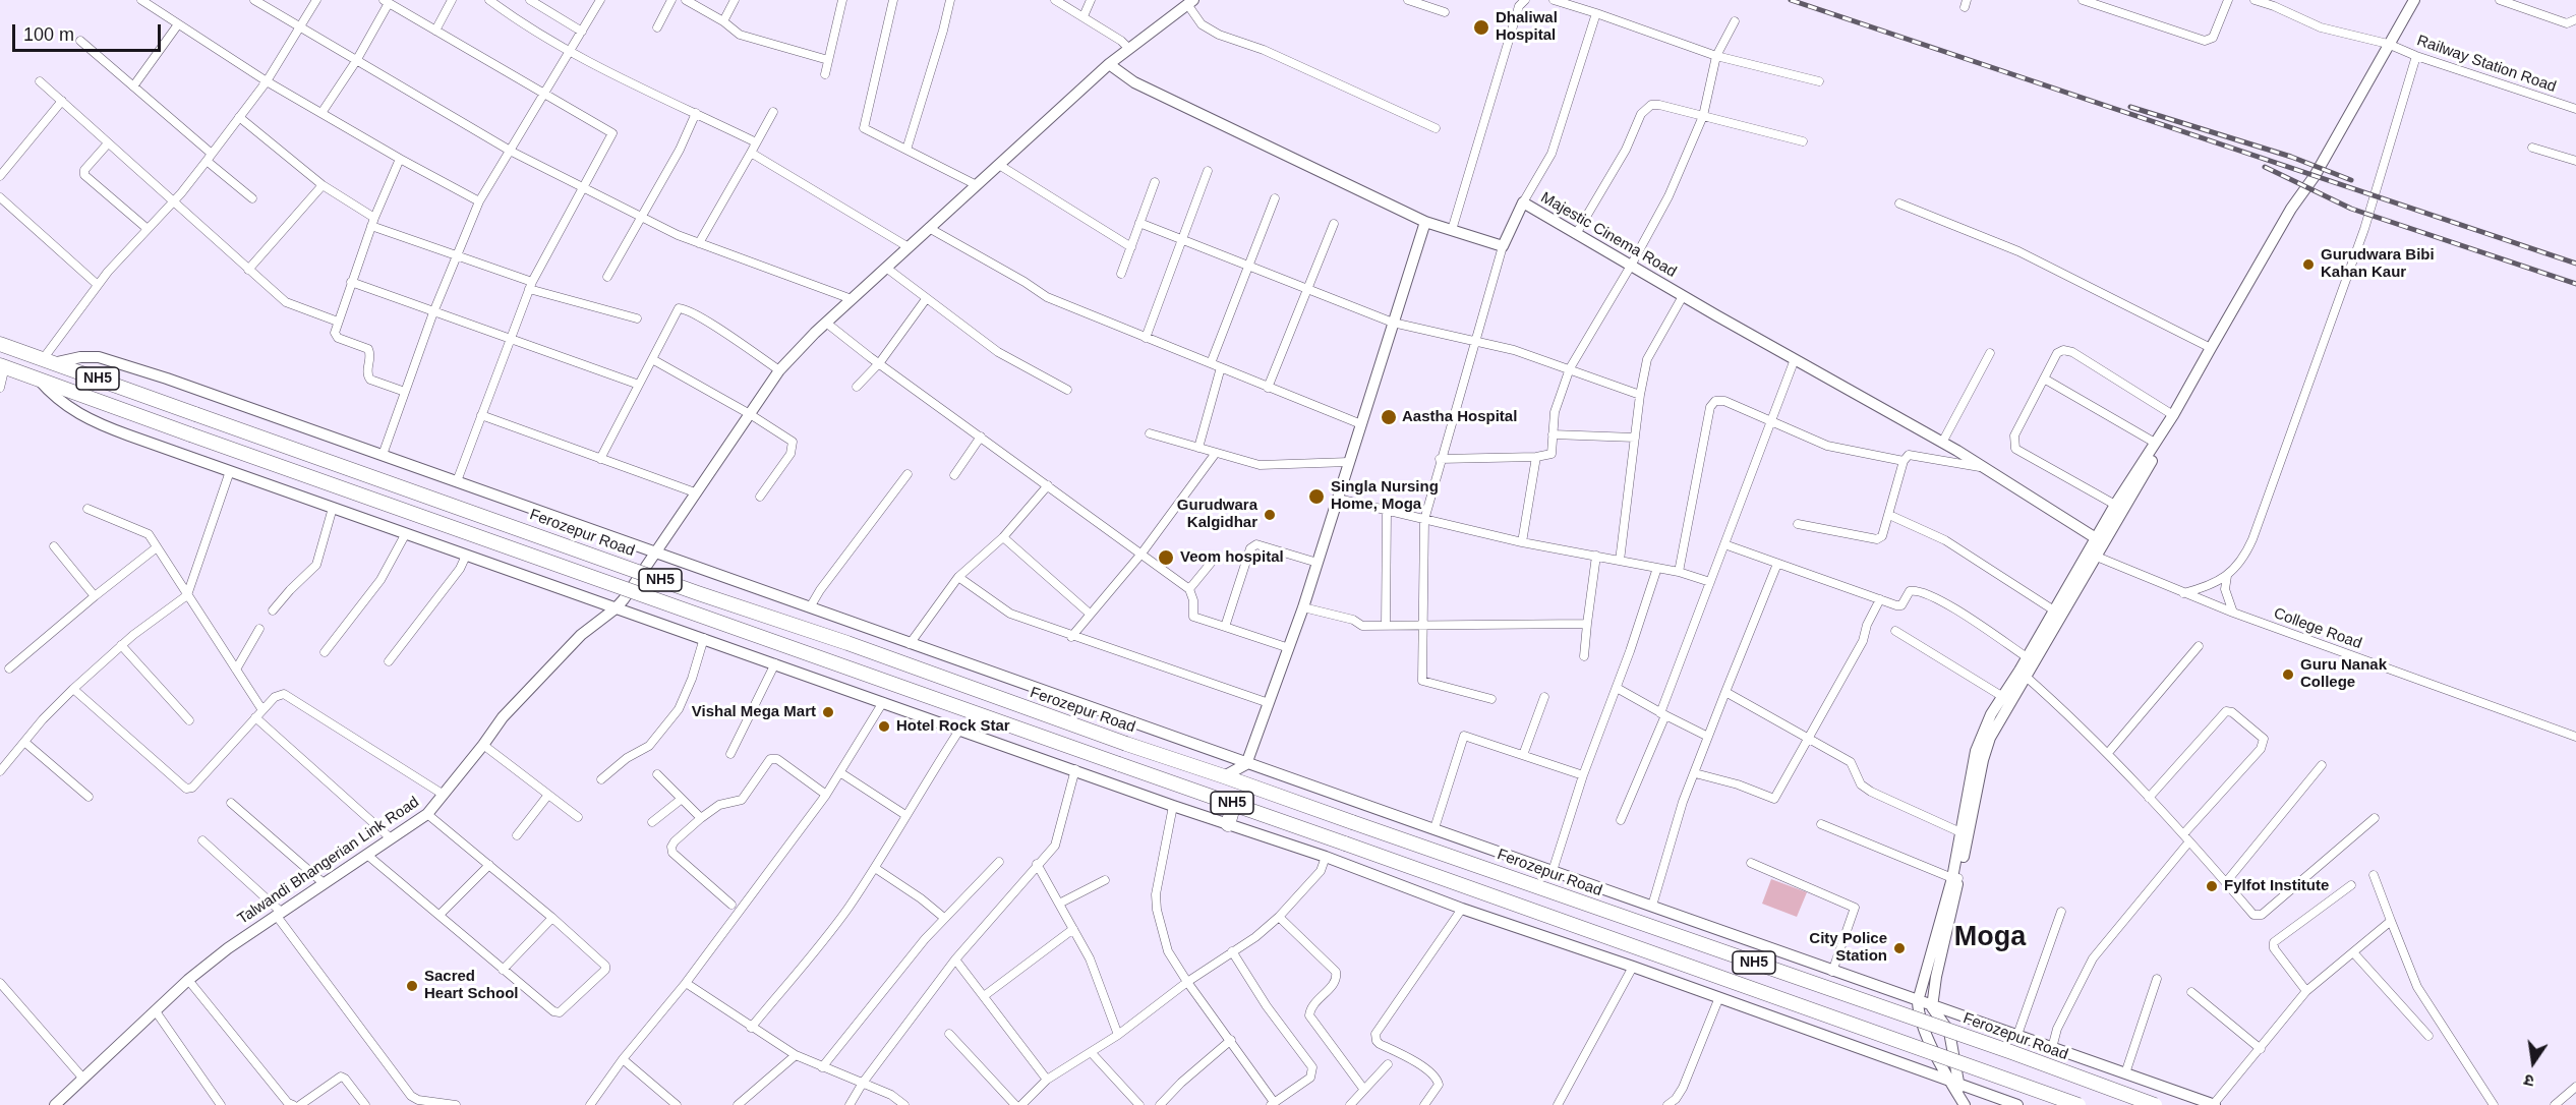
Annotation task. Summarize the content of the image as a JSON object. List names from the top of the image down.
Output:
{
  "streets": {
    "highway": ["NH5", "Ferozepur Road"],
    "street": [
      "Railway Station Road",
      "Majestic Cinema Road",
      "College Road",
      "Talwandi Bhangerian Link Road"
    ]
  },
  "districts": ["Moga"],
  "places": [
    "Dhaliwal Hospital",
    "Gurudwara Bibi Kahan Kaur",
    "Aastha Hospital",
    "Singla Nursing Home, Moga",
    "Gurudwara Kalgidhar",
    "Veom hospital",
    "Guru Nanak College",
    "Vishal Mega Mart",
    "Hotel Rock Star",
    "Fylfot Institute",
    "City Police Station",
    "Sacred Heart School"
  ],
  "scale_bar": "100 m",
  "north": "bottom"
}
